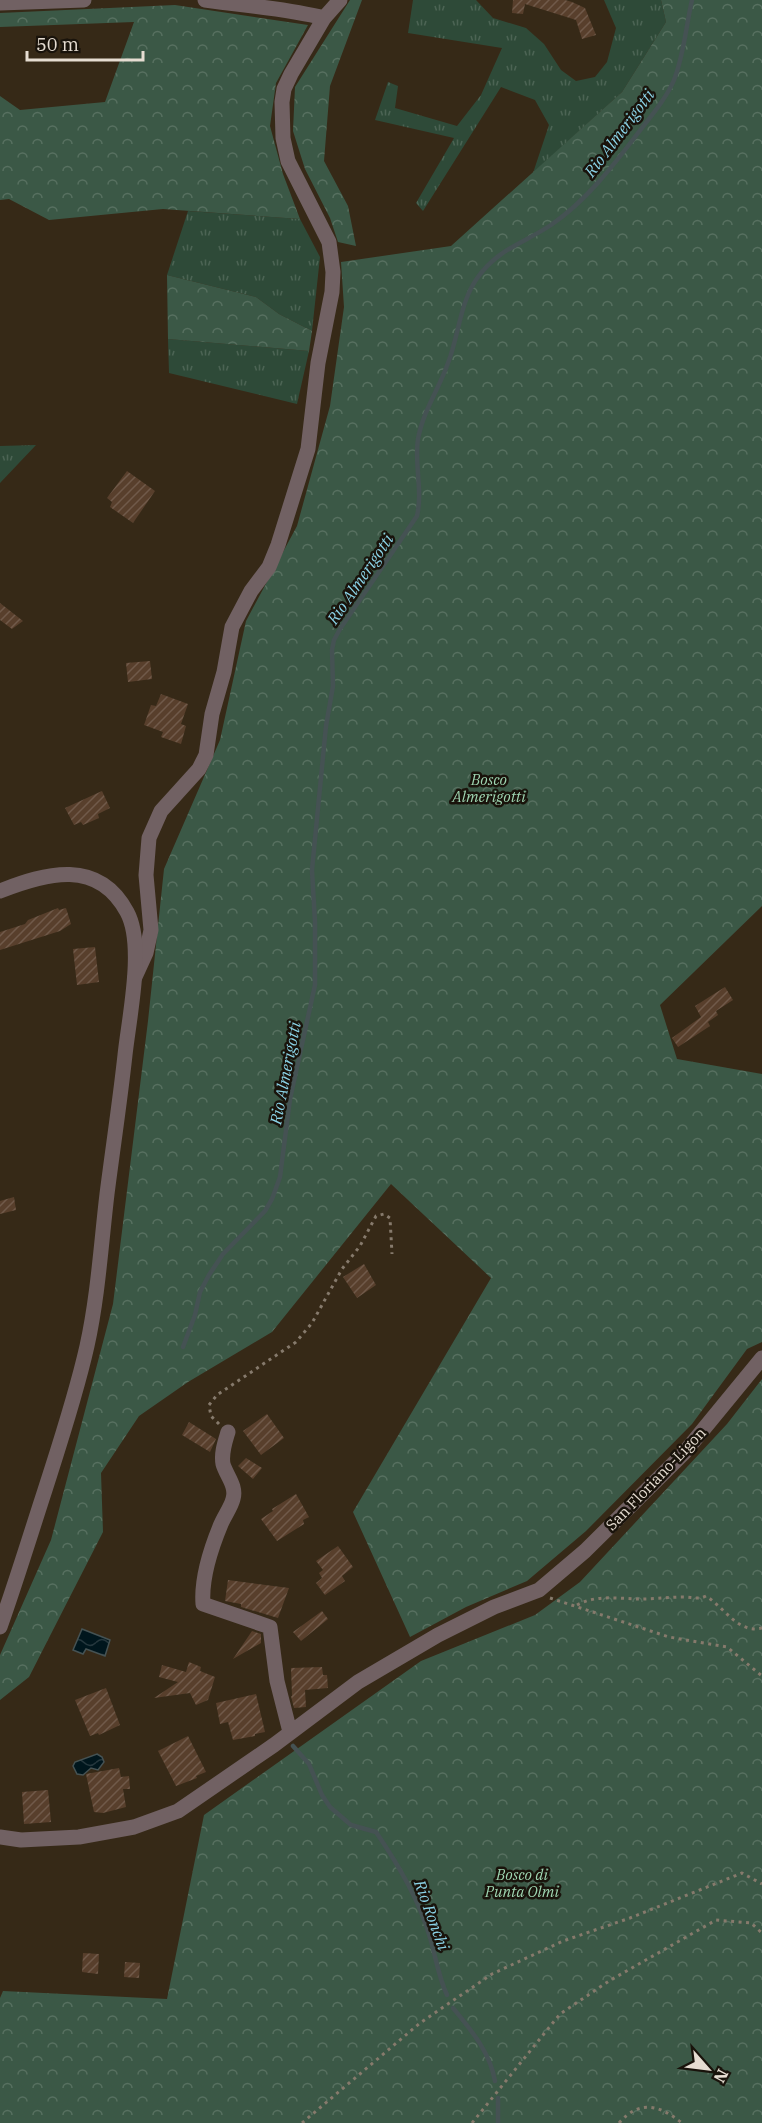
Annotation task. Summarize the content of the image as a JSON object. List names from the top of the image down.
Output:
{
  "streets": {
    "street": ["San Floriano-Ligon"]
  },
  "water": ["Rio Almerigotti", "Rio Ronchi"],
  "parks": ["Bosco Almerigotti", "Bosco di Punta Olmi"],
  "scale_bar": "50 m",
  "north": "bottom right"
}
